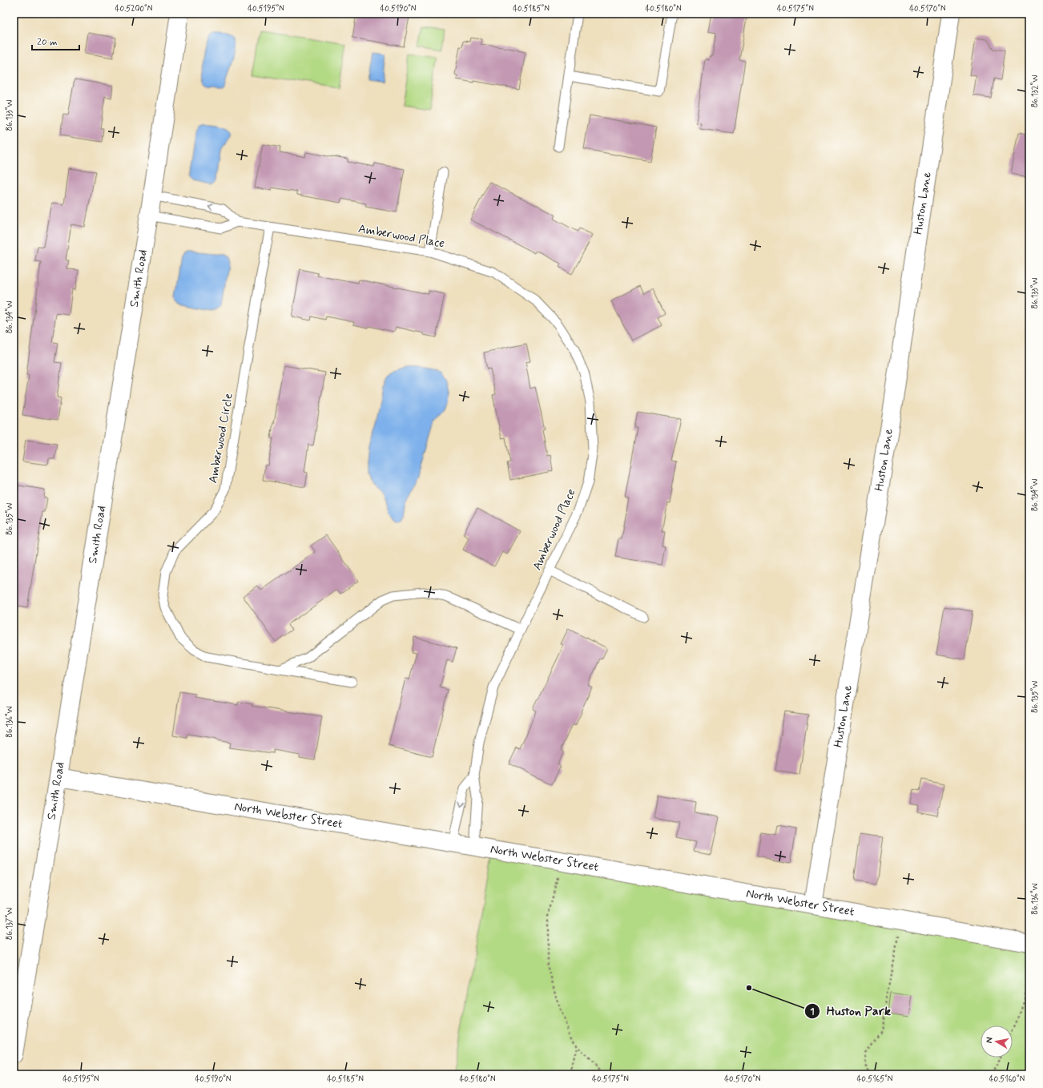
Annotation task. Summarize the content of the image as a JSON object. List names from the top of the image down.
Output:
{
  "streets": {
    "street": ["Huston Lane", "Smith Road", "North Webster Street"],
    "lane": ["Amberwood Place", "Amberwood Circle"]
  },
  "crossings": [
    ["Huston Lane", "North Webster Street"],
    ["Amberwood Place", "Amberwood Circle"],
    ["Amberwood Place", "North Webster Street"],
    ["Smith Road", "North Webster Street"]
  ],
  "places": ["Huston Park"],
  "scale_bar": "20 m",
  "north": "left",
  "coordinates": [
    "40.5200°N",
    "40.5195°N",
    "40.5190°N",
    "40.5185°N",
    "40.5180°N",
    "40.5175°N",
    "40.5170°N",
    "86.132°W",
    "86.133°W",
    "86.134°W",
    "86.135°W",
    "86.136°W",
    "86.137°W",
    "40.5165°N",
    "40.5160°N"
  ]
}
